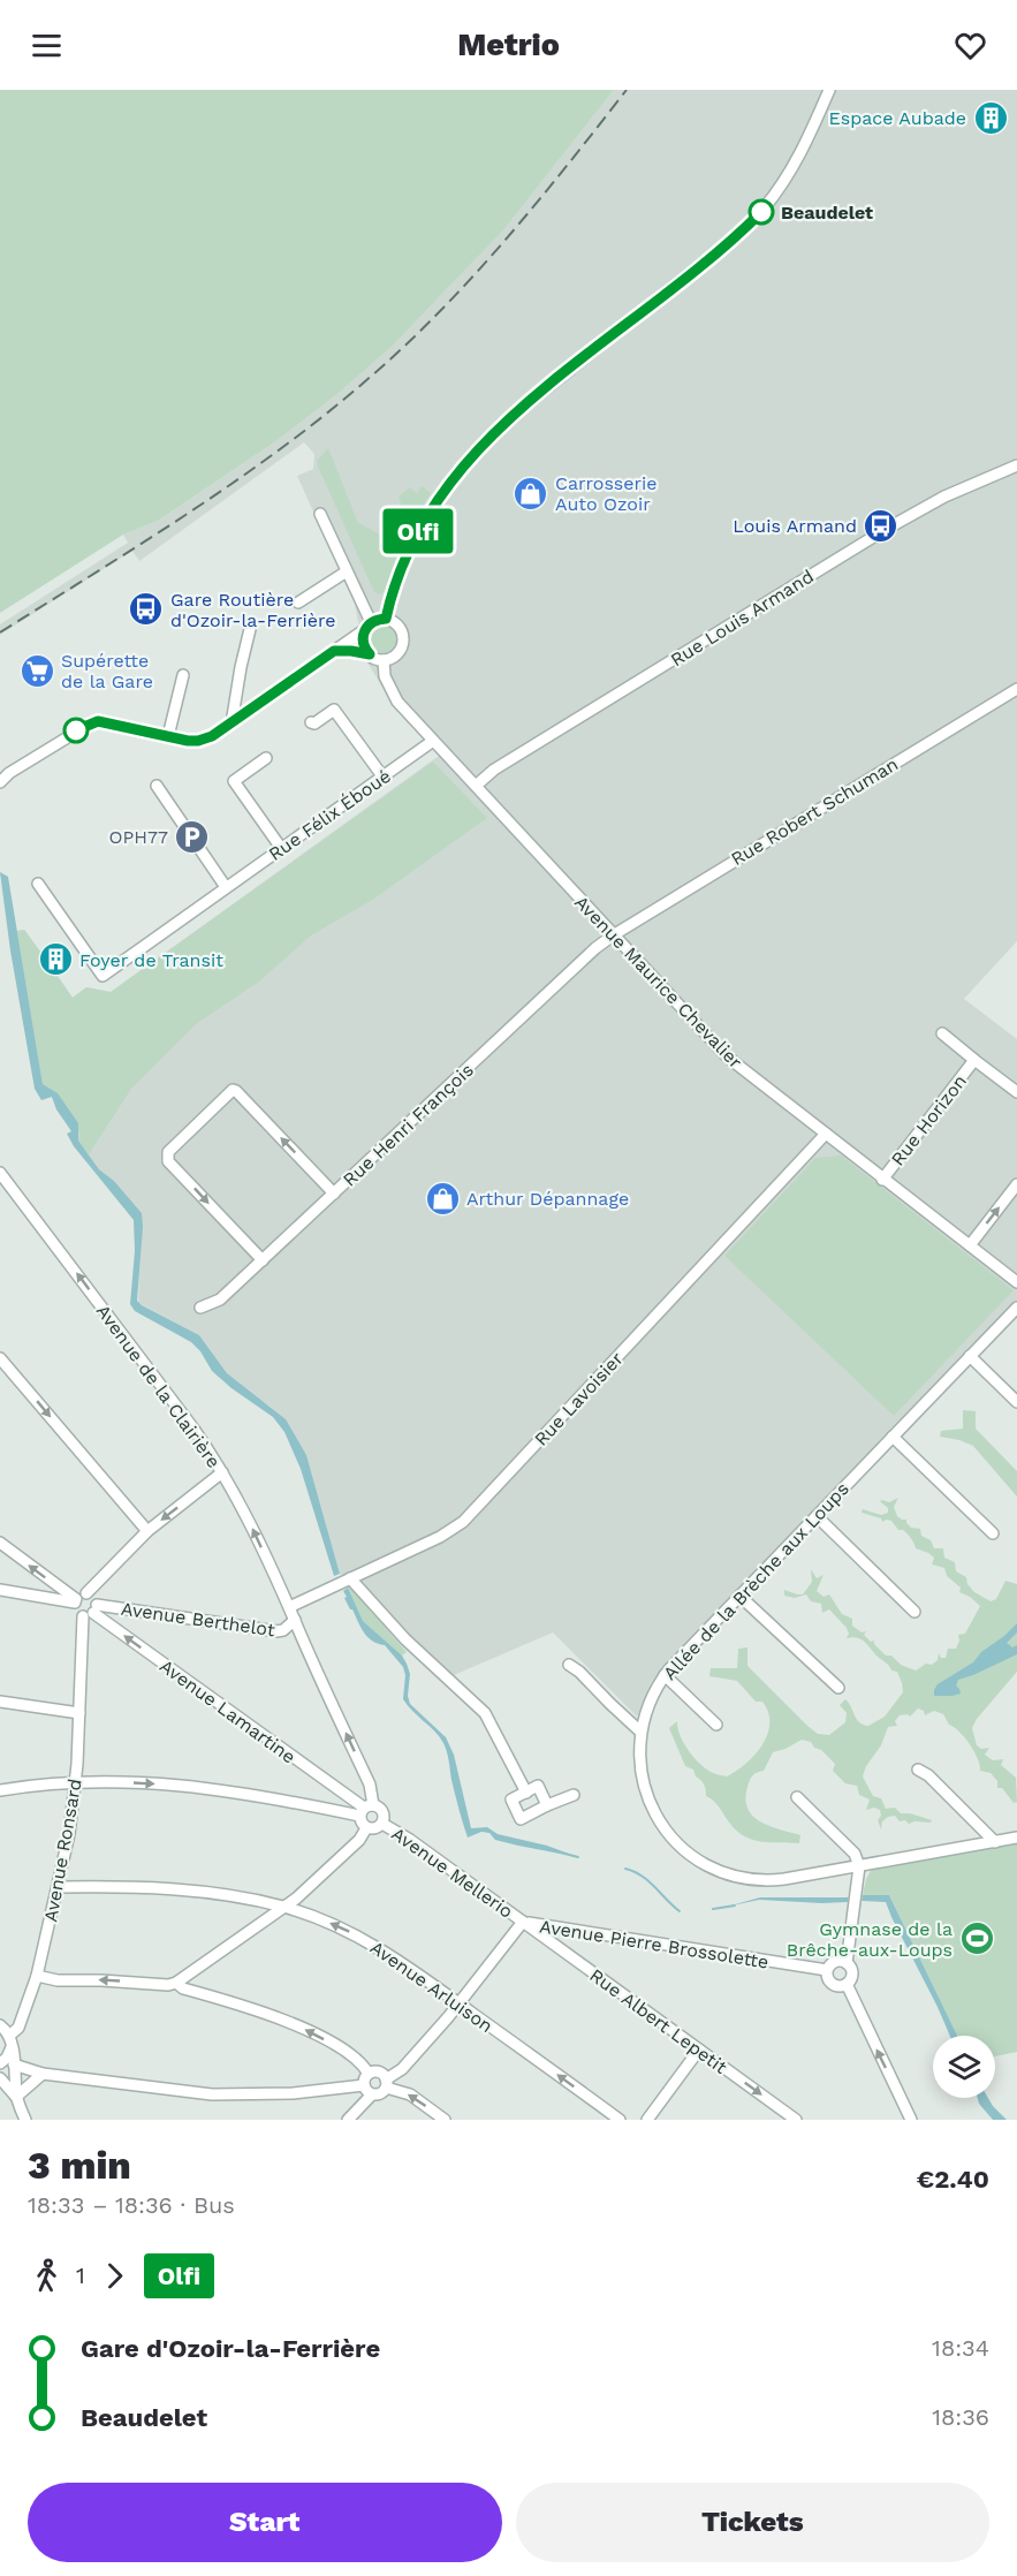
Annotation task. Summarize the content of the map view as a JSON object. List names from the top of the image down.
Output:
{
  "streets": {
    "street": [
      "Rue Louis Armand",
      "Rue Robert Schuman",
      "Rue Félix Éboué",
      "Avenue Maurice Chevalier",
      "Rue Horizon",
      "Rue Henri François",
      "Avenue de la Clairière",
      "Rue Lavoisier",
      "Allée de la Brèche aux Loups",
      "Avenue Berthelot",
      "Avenue Lamartine",
      "Avenue Ronsard",
      "Avenue Mellerio",
      "Avenue Pierre Brossolette",
      "Avenue Arluison",
      "Rue Albert Lepetit"
    ]
  },
  "crossings": [
    ["Rue Louis Armand", "Avenue Maurice Chevalier"],
    ["Rue Robert Schuman", "Avenue Maurice Chevalier"],
    ["Rue Robert Schuman", "Rue Henri François"],
    ["Rue Félix Éboué", "Avenue Maurice Chevalier"],
    ["Avenue Maurice Chevalier", "Rue Horizon"],
    ["Avenue Maurice Chevalier", "Rue Henri François"],
    ["Avenue Maurice Chevalier", "Rue Lavoisier"],
    ["Avenue de la Clairière", "Rue Lavoisier"],
    ["Avenue de la Clairière", "Avenue Berthelot"],
    ["Avenue de la Clairière", "Avenue Lamartine"],
    ["Avenue de la Clairière", "Avenue Mellerio"],
    ["Avenue Berthelot", "Avenue Lamartine"],
    ["Avenue Berthelot", "Avenue Ronsard"],
    ["Avenue Lamartine", "Avenue Ronsard"],
    ["Avenue Lamartine", "Avenue Mellerio"],
    ["Avenue Ronsard", "Avenue Arluison"],
    ["Avenue Mellerio", "Avenue Pierre Brossolette"],
    ["Avenue Mellerio", "Rue Albert Lepetit"],
    ["Avenue Pierre Brossolette", "Rue Albert Lepetit"]
  ],
  "one_way": [
    "Avenue de la Clairière",
    "Avenue Lamartine",
    "Avenue Arluison",
    "Rue Albert Lepetit"
  ],
  "places": {
    "building": ["Espace Aubade", "Foyer de Transit"],
    "other": ["Beaudelet"],
    "shop": ["Carrosserie Auto Ozoir", "Arthur Dépannage"],
    "bus stop": ["Louis Armand", "Gare Routière d'Ozoir-la-Ferrière"],
    "supermarket": ["Supérette de la Gare"],
    "parking": ["OPH77"],
    "sports": ["Gymnase de la Brêche-aux-Loups"]
  },
  "lines": ["bus line Olfi"],
  "page": {
    "header": "Metrio",
    "on_map": "Olfi",
    "heading": ["3 min", "18:33 – 18:36 · Bus", "€2.40"],
    "legs": ["1", "Olfi"],
    "list": [
      {
        "name": "Gare d'Ozoir-la-Ferrière",
        "value": "18:34"
      },
      {
        "name": "Beaudelet",
        "value": "18:36"
      }
    ],
    "buttons": ["Start", "Tickets"]
  }
}
